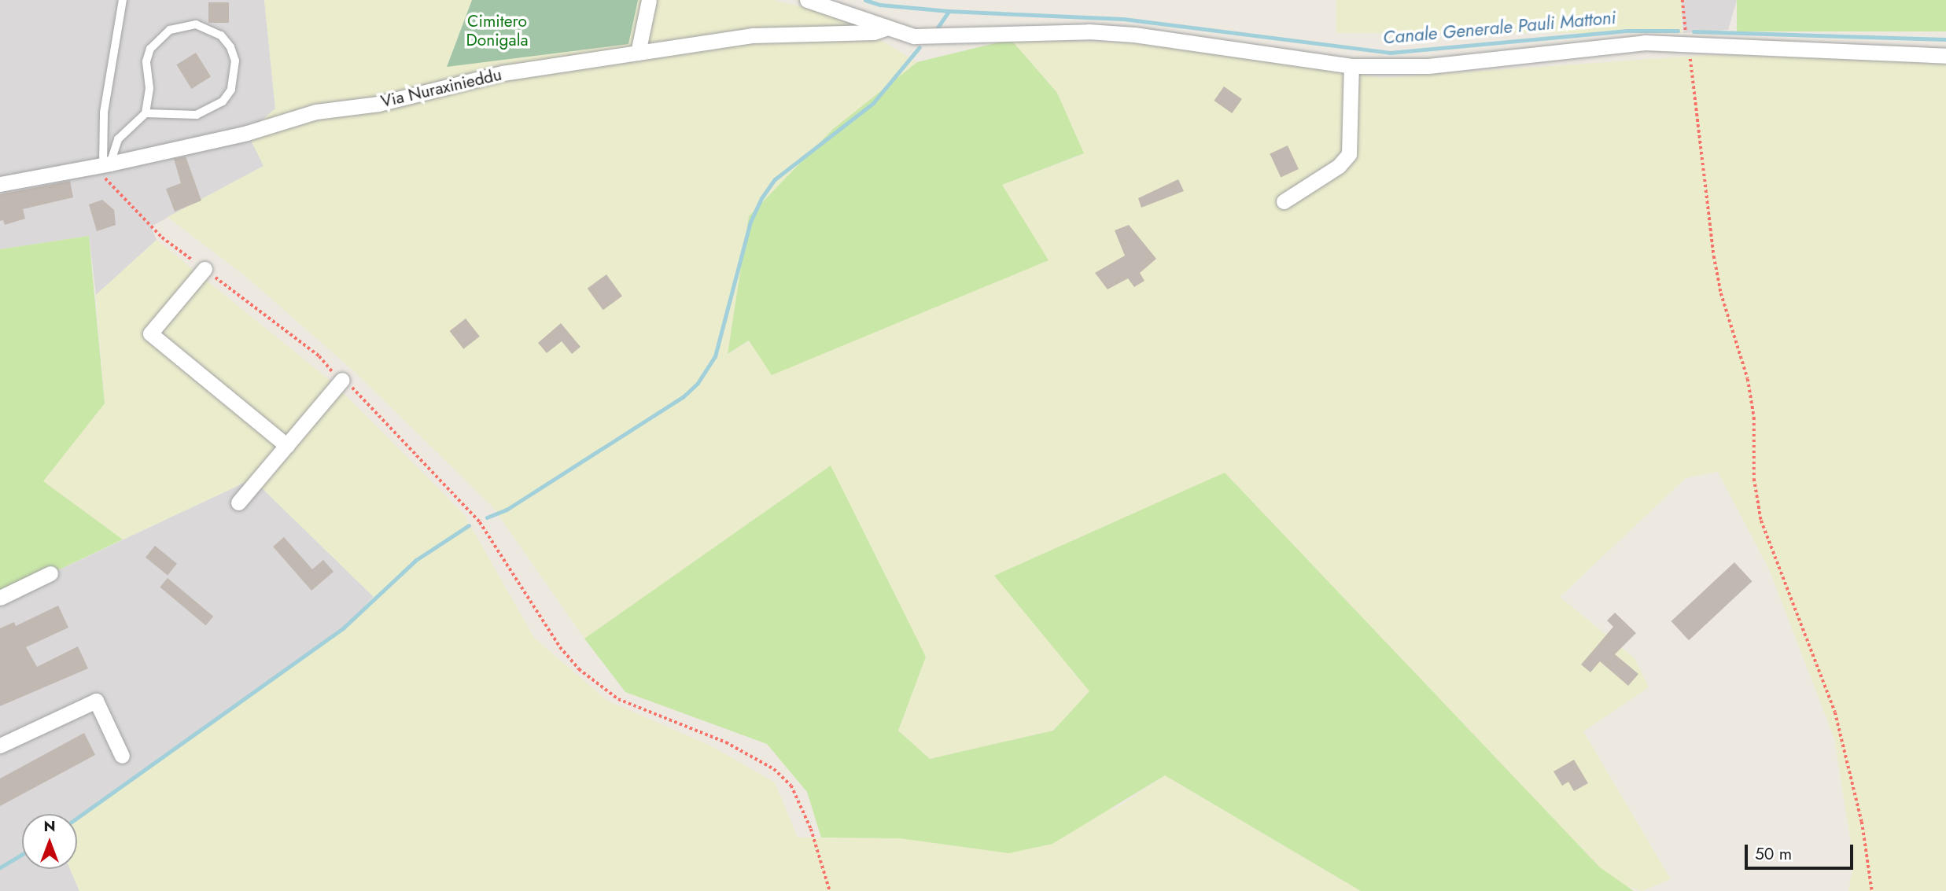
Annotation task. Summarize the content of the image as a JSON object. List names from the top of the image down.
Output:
{
  "streets": {
    "street": ["Via Nuraxinieddu"]
  },
  "water": ["Canale Generale Pauli Mattoni"],
  "parks": ["Cimitero Donigala"],
  "scale_bar": "50 m",
  "north": "top"
}
